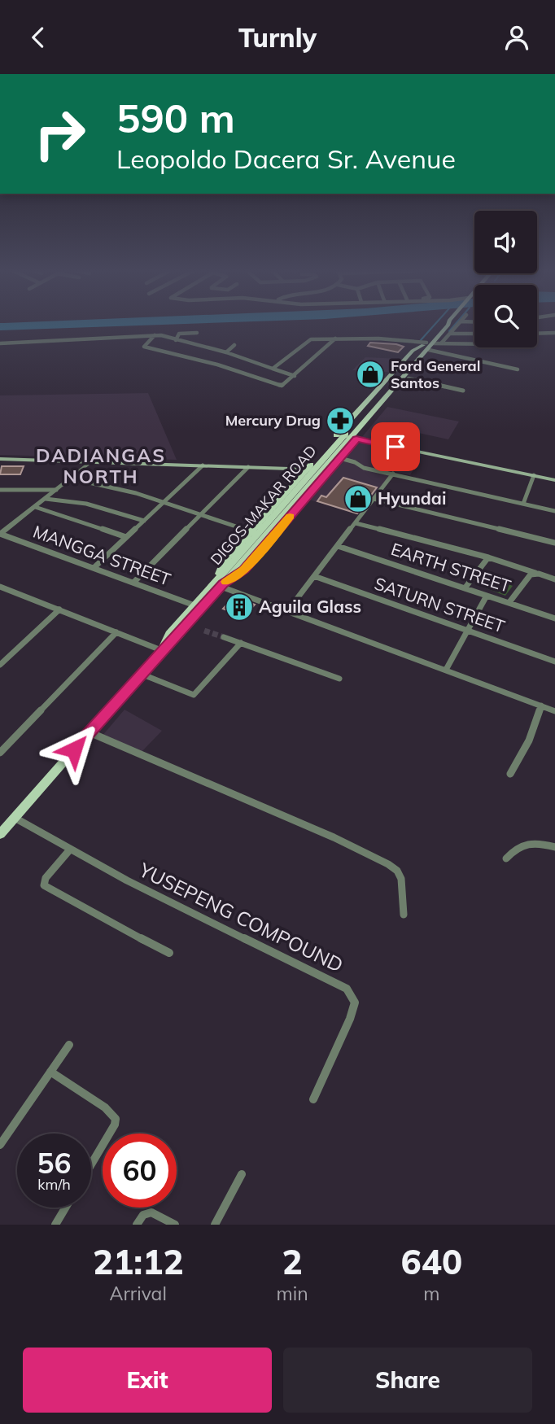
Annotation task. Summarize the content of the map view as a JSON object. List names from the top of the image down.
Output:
{
  "streets": {
    "main road": ["DIGOS-MAKAR ROAD"],
    "street": [
      "MANGGA STREET",
      "EARTH STREET",
      "SATURN STREET",
      "YUSEPENG COMPOUND"
    ]
  },
  "crossings": [
    ["DIGOS-MAKAR ROAD", "MANGGA STREET"],
    ["DIGOS-MAKAR ROAD", "YUSEPENG COMPOUND"]
  ],
  "districts": ["DADIANGAS NORTH"],
  "places": {
    "shop": ["Ford General Santos", "Hyundai"],
    "pharmacy": ["Mercury Drug"],
    "building": ["Aguila Glass"]
  },
  "page": {
    "header": "Turnly",
    "turn": ["590 m", "Leopoldo Dacera Sr. Avenue"],
    "speed": "56 km/h",
    "limit": "60",
    "eta": [
      "21:12",
      "Arrival",
      "2",
      "min",
      "640",
      "m"
    ],
    "buttons": ["Exit", "Share"]
  }
}
